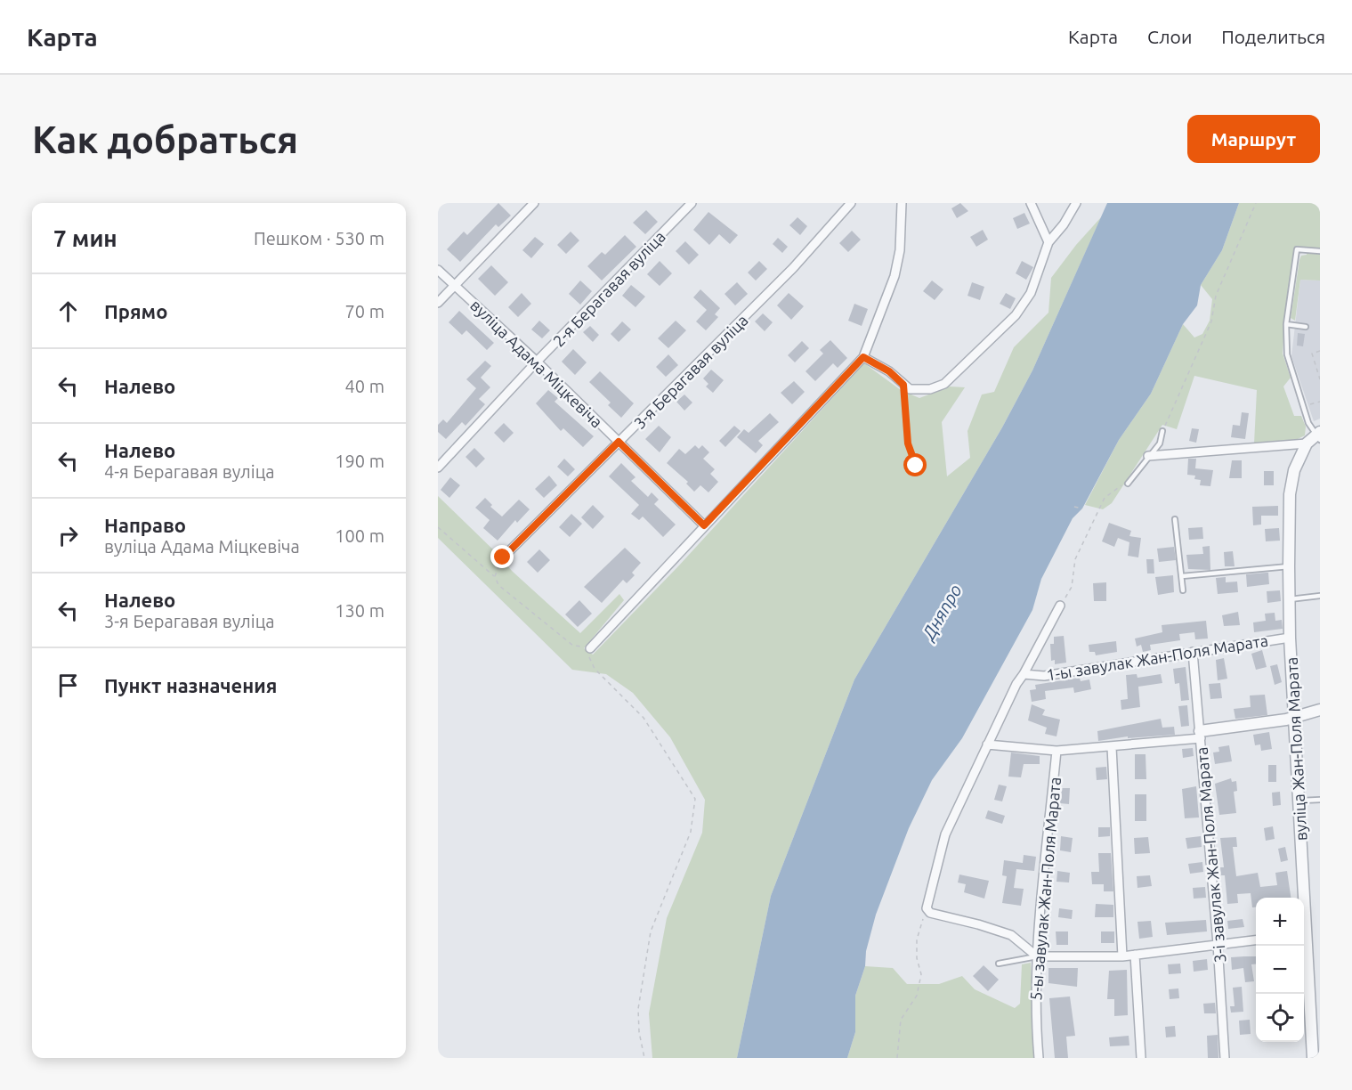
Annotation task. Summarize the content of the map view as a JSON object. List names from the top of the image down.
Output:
{
  "streets": {
    "street": [
      "2-я Берагавая вуліца",
      "вуліца Адама Міцкевіча",
      "3-я Берагавая вуліца",
      "1-ы завулак Жан-Поля Марата",
      "вуліца Жан-Поля Марата",
      "3-і завулак Жан-Поля Марата",
      "5-ы завулак Жан-Поля Марата"
    ]
  },
  "crossings": [
    ["2-я Берагавая вуліца", "вуліца Адама Міцкевіча"],
    ["вуліца Адама Міцкевіча", "3-я Берагавая вуліца"],
    ["1-ы завулак Жан-Поля Марата", "вуліца Жан-Поля Марата"],
    ["1-ы завулак Жан-Поля Марата", "3-і завулак Жан-Поля Марата"]
  ],
  "water": ["Дняпро"],
  "page": {
    "header": "Карта",
    "nav": ["Карта", "Слои", "Поделиться"],
    "buttons": "Маршрут",
    "title": "Как добраться",
    "heading": ["7 мин", "Пешком · 530 m"],
    "list": [
      ["Прямо", "70 m"],
      ["Налево", "40 m"],
      ["Налево", "4-я Берагавая вуліца", "190 m"],
      ["Направо", "вуліца Адама Міцкевіча", "100 m"],
      ["Налево", "3-я Берагавая вуліца", "130 m"],
      "Пункт назначения"
    ],
    "map_buttons": ["+", "−"]
  }
}
